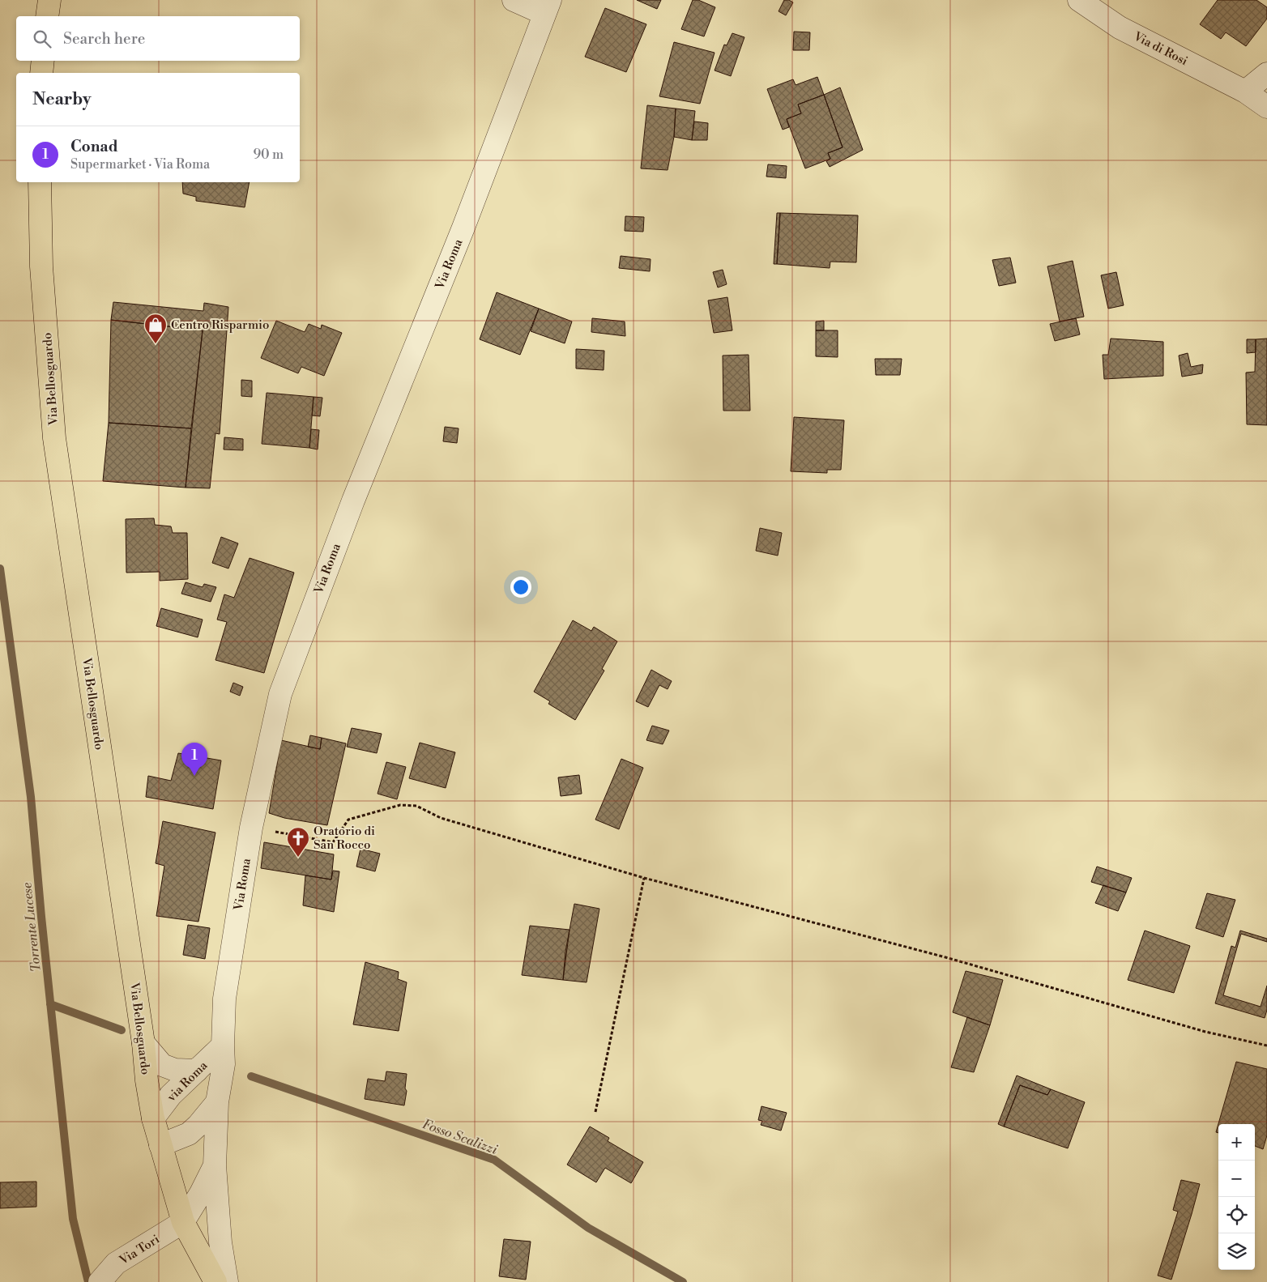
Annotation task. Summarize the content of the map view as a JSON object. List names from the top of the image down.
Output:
{
  "streets": {
    "main road": ["Via Bellosguardo"],
    "street": [
      "Via di Rosi",
      "Via Roma",
      "via Roma",
      "Via Tori"
    ]
  },
  "crossings": [
    ["Via Roma", "via Roma"],
    ["Via Bellosguardo", "via Roma"],
    ["Via Bellosguardo", "Via Tori"]
  ],
  "water": ["Torrente Lucese", "Fosso Scalizzi"],
  "places": {
    "shop": ["Centro Risparmio"],
    "church": ["Oratorio di San Rocco"]
  },
  "page": {
    "search": "Search here",
    "heading": "Nearby",
    "list": [
      {
        "mark": "1",
        "name": "Conad",
        "note": "Supermarket · Via Roma",
        "value": "90 m"
      }
    ],
    "pins": "1",
    "map_buttons": ["+", "−"]
  }
}
